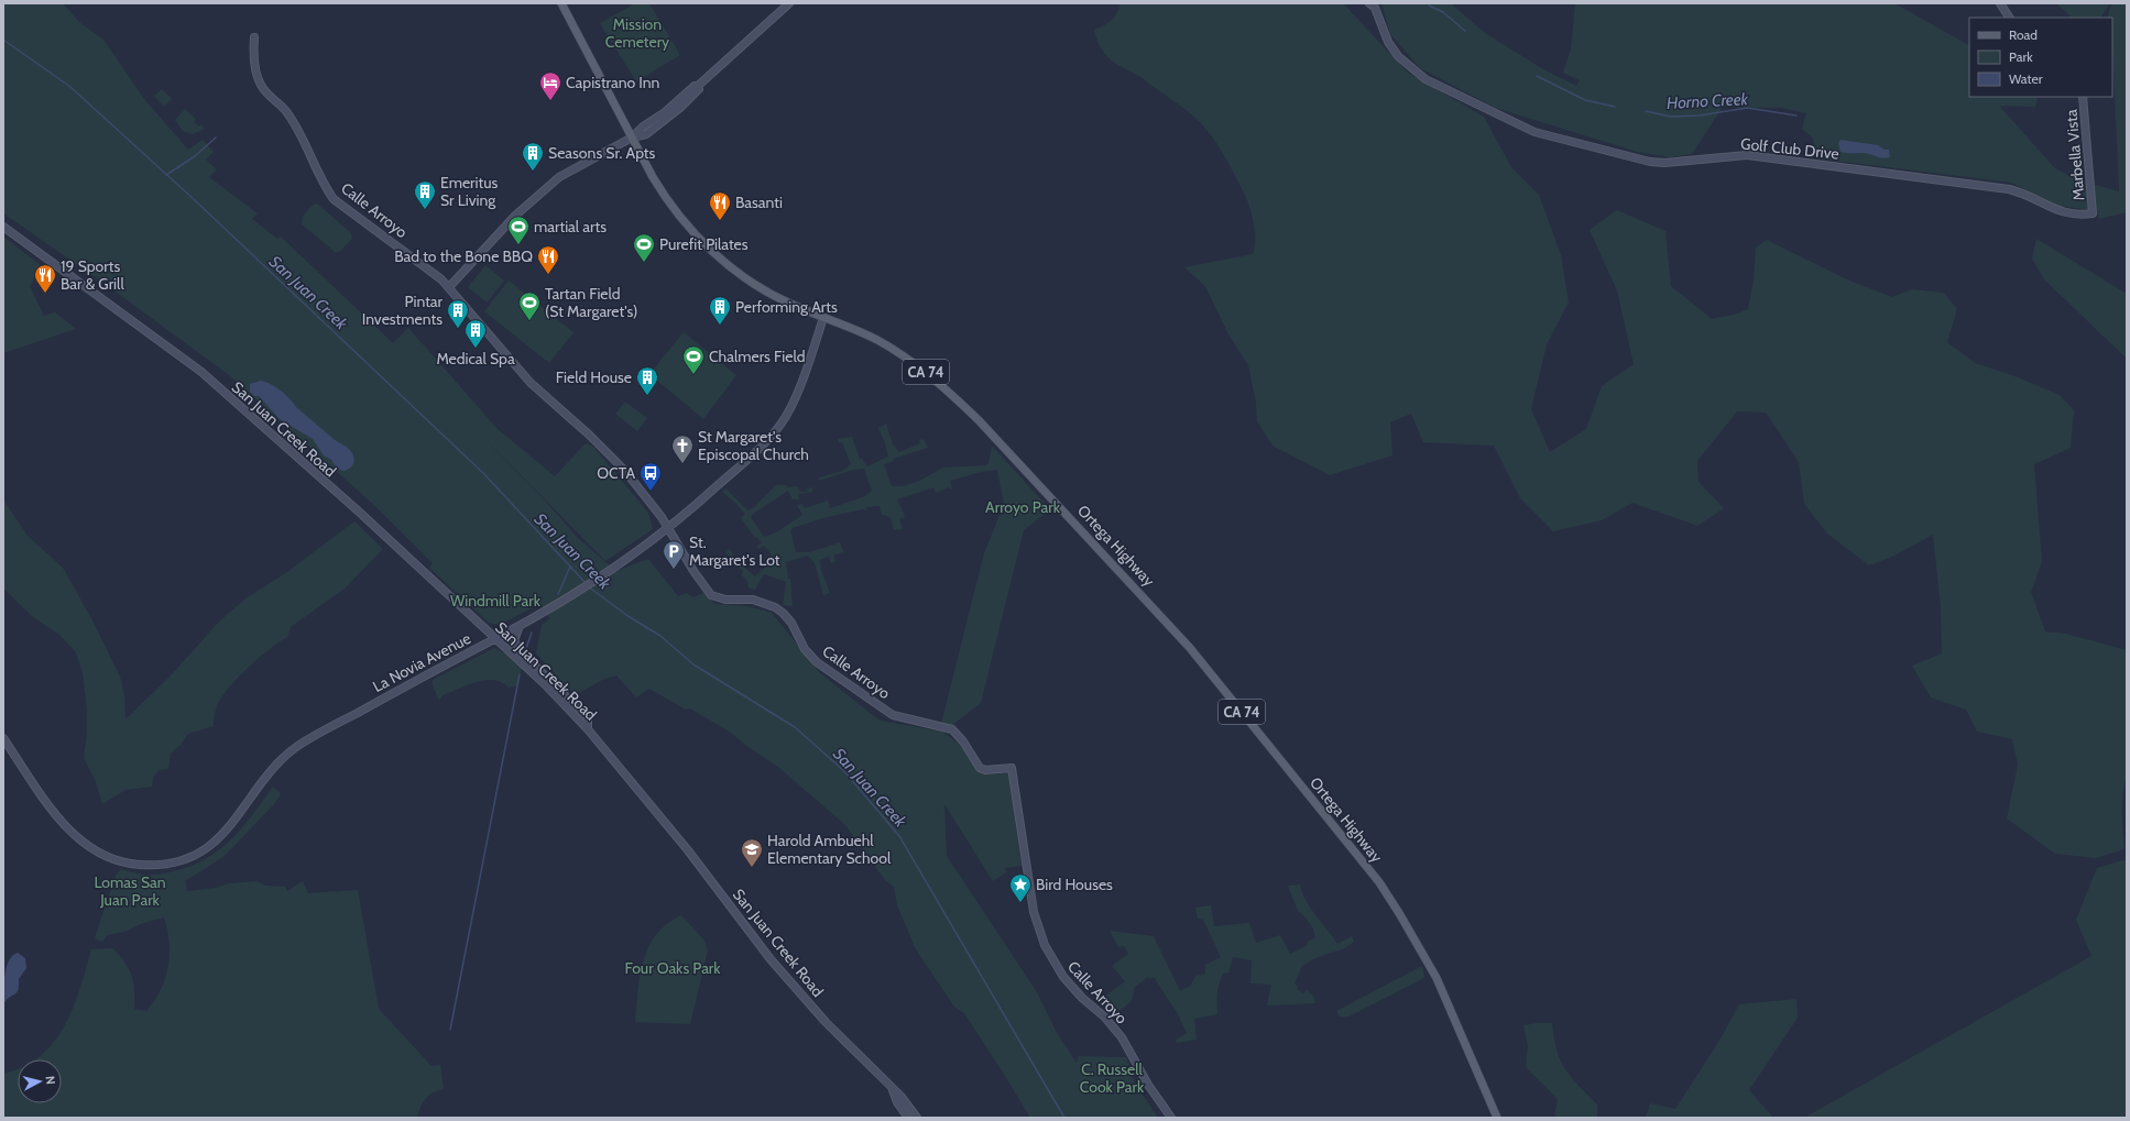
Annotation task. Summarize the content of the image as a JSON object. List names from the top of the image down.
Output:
{
  "streets": {
    "main road": ["CA 74", "Ortega Highway"],
    "street": [
      "Golf Club Drive",
      "Marbella Vista",
      "Calle Arroyo",
      "San Juan Creek Road",
      "La Novia Avenue"
    ]
  },
  "crossings": [
    ["Golf Club Drive", "Marbella Vista"],
    ["Calle Arroyo", "La Novia Avenue"],
    ["San Juan Creek Road", "La Novia Avenue"],
    ["Ortega Highway", "La Novia Avenue"]
  ],
  "water": ["Horno Creek", "San Juan Creek"],
  "parks": [
    "Mission Cemetery",
    "Arroyo Park",
    "Windmill Park",
    "Lomas San Juan Park",
    "Four Oaks Park",
    "C. Russell Cook Park"
  ],
  "places": {
    "hotel": ["Capistrano Inn"],
    "building": [
      "Seasons Sr. Apts",
      "Emeritus Sr Living",
      "Performing Arts",
      "Pintar Investments",
      "Medical Spa",
      "Field House"
    ],
    "restaurant": ["Basanti", "Bad to the Bone BBQ", "19 Sports Bar & Grill"],
    "sports": [
      "martial arts",
      "Purefit Pilates",
      "Tartan Field (St Margaret's)",
      "Chalmers Field"
    ],
    "church": ["St Margaret's Episcopal Church"],
    "bus stop": ["OCTA"],
    "parking": ["St. Margaret's Lot"],
    "school or university": ["Harold Ambuehl Elementary School"],
    "place": ["Bird Houses"]
  },
  "legend": ["Road", "Park", "Water"],
  "north": "right"
}
